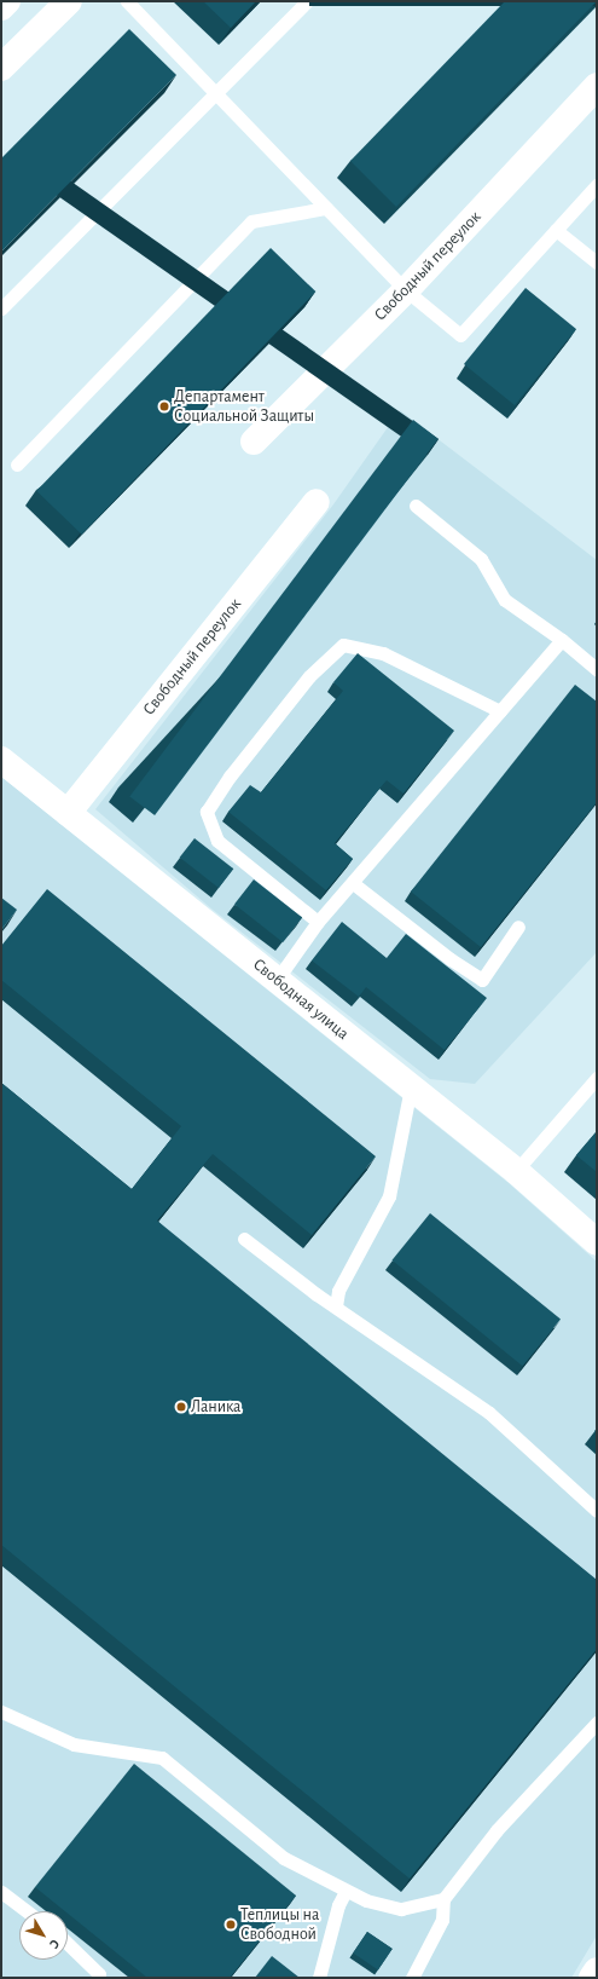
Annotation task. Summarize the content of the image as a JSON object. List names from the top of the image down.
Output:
{
  "streets": {
    "street": ["Свободный переулок", "Свободная улица"]
  },
  "crossings": [
    ["Свободный переулок", "Свободная улица"]
  ],
  "places": ["Департамент Социальной Защиты", "Ланика", "Теплицы на Свободной"],
  "north": "bottom right"
}
